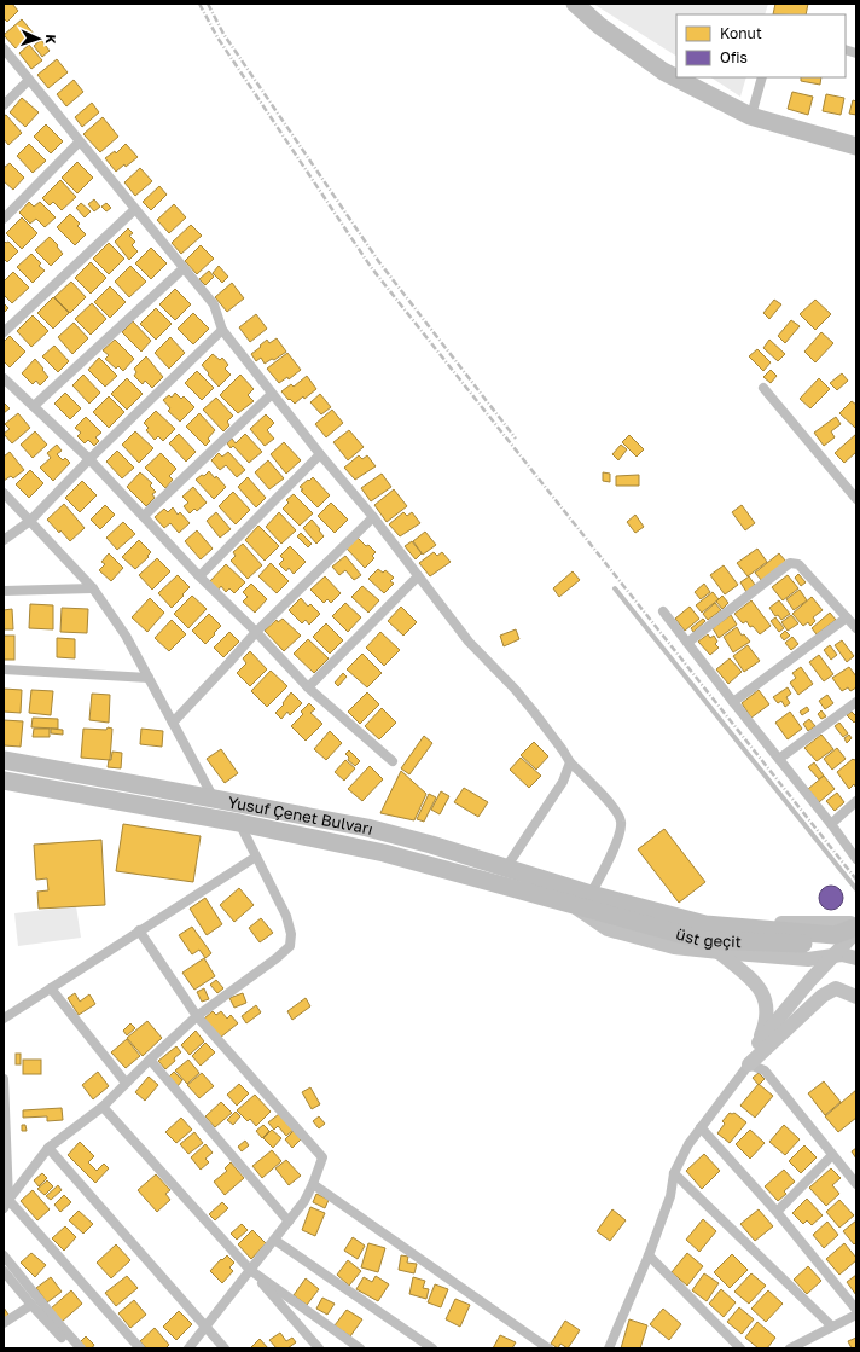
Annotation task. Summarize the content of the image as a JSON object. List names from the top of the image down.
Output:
{
  "streets": {
    "highway": ["Yusuf Çenet Bulvarı", "üst geçit"]
  },
  "crossings": [
    ["Yusuf Çenet Bulvarı", "üst geçit"]
  ],
  "legend": ["Konut", "Ofis"],
  "north": "right"
}
